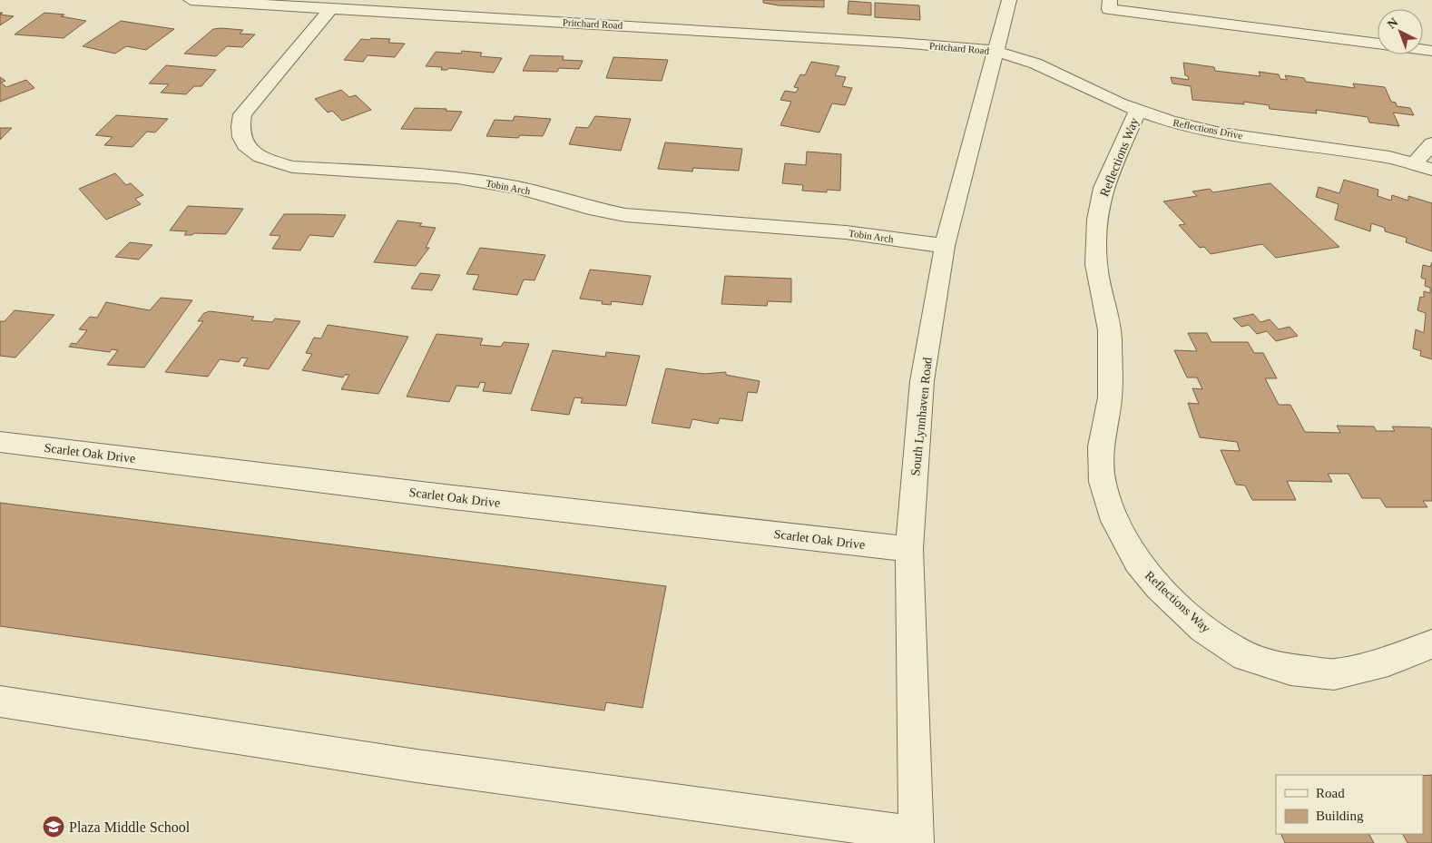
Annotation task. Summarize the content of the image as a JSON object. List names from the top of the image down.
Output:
{
  "streets": {
    "street": [
      "Pritchard Road",
      "Reflections Drive",
      "Reflections Way",
      "Tobin Arch",
      "South Lynnhaven Road",
      "Scarlet Oak Drive"
    ]
  },
  "crossings": [
    ["Pritchard Road", "Reflections Drive"],
    ["Pritchard Road", "Tobin Arch"],
    ["Pritchard Road", "South Lynnhaven Road"],
    ["Reflections Drive", "Reflections Way"],
    ["Reflections Drive", "South Lynnhaven Road"],
    ["Tobin Arch", "South Lynnhaven Road"],
    ["South Lynnhaven Road", "Scarlet Oak Drive"]
  ],
  "places": {
    "school or university": ["Plaza Middle School"]
  },
  "legend": ["Road", "Building"],
  "north": "top left"
}
